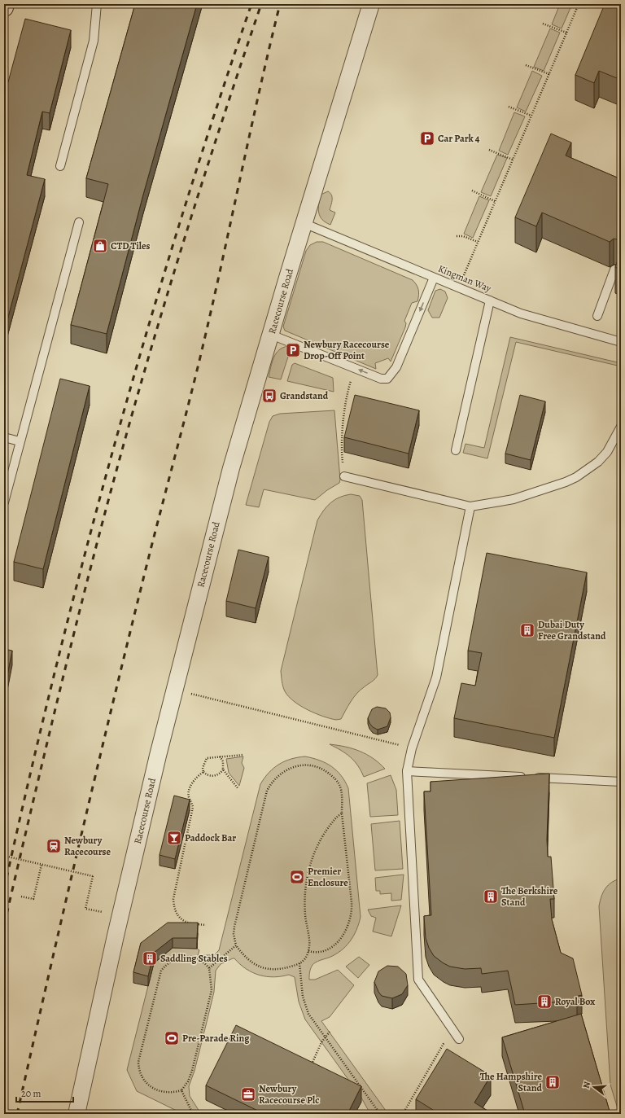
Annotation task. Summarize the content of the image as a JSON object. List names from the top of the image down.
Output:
{
  "streets": {
    "street": ["Racecourse Road"],
    "lane": ["Kingman Way"]
  },
  "crossings": [
    ["Kingman Way", "Racecourse Road"]
  ],
  "places": {
    "parking": ["Car Park 4", "Newbury Racecourse Drop-Off Point"],
    "shop": ["CTD Tiles"],
    "bus stop": ["Grandstand"],
    "building": [
      "Dubai Duty Free Grandstand",
      "The Berkshire Stand",
      "Saddling Stables",
      "Royal Box",
      "The Hampshire Stand"
    ],
    "bar": ["Paddock Bar"],
    "station": ["Newbury Racecourse"],
    "sports": ["Premier Enclosure", "Pre-Parade Ring"],
    "office": ["Newbury Racecourse Plc"]
  },
  "scale_bar": "20 m",
  "north": "left"
}
